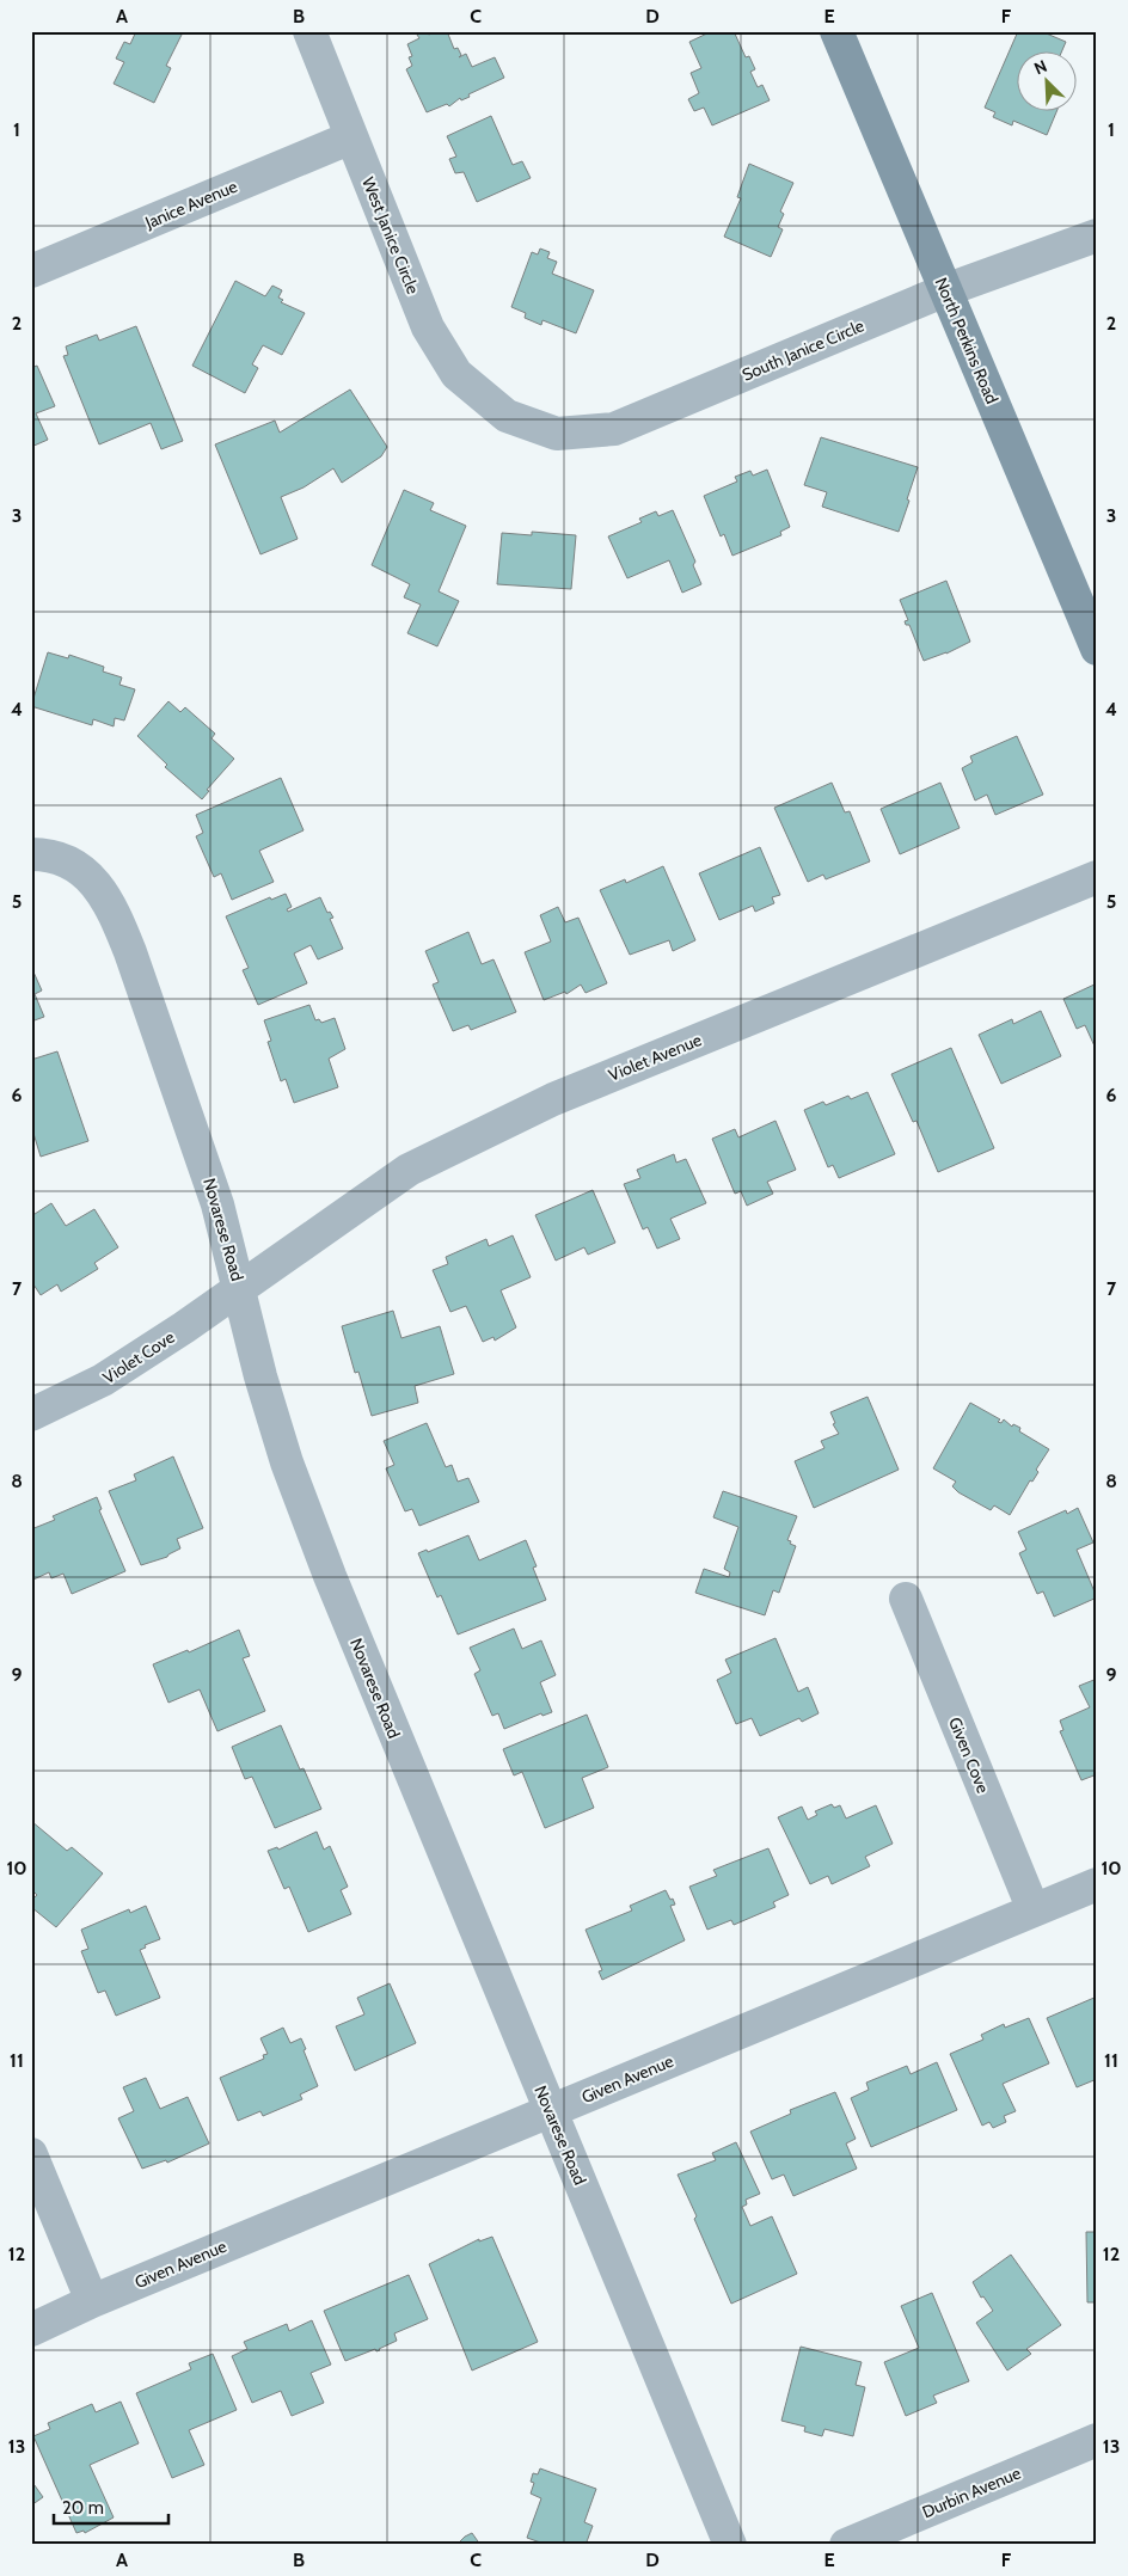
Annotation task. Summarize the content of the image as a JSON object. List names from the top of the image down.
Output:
{
  "streets": {
    "street": [
      "Janice Avenue",
      "West Janice Circle",
      "North Perkins Road",
      "South Janice Circle",
      "Violet Avenue",
      "Novarese Road",
      "Violet Cove",
      "Given Cove",
      "Given Avenue",
      "Durbin Avenue"
    ]
  },
  "crossings": [
    ["Janice Avenue", "West Janice Circle"],
    ["West Janice Circle", "South Janice Circle"],
    ["North Perkins Road", "South Janice Circle"],
    ["Violet Avenue", "Novarese Road"],
    ["Violet Avenue", "Violet Cove"],
    ["Novarese Road", "Violet Cove"],
    ["Novarese Road", "Given Avenue"],
    ["Given Cove", "Given Avenue"]
  ],
  "scale_bar": "20 m",
  "north": "top left",
  "grid": {
    "columns": [
      "A",
      "B",
      "C",
      "D",
      "E",
      "F"
    ],
    "rows": [
      "1",
      "2",
      "3",
      "4",
      "5",
      "6",
      "7",
      "8",
      "9",
      "10",
      "11",
      "12",
      "13"
    ]
  }
}
